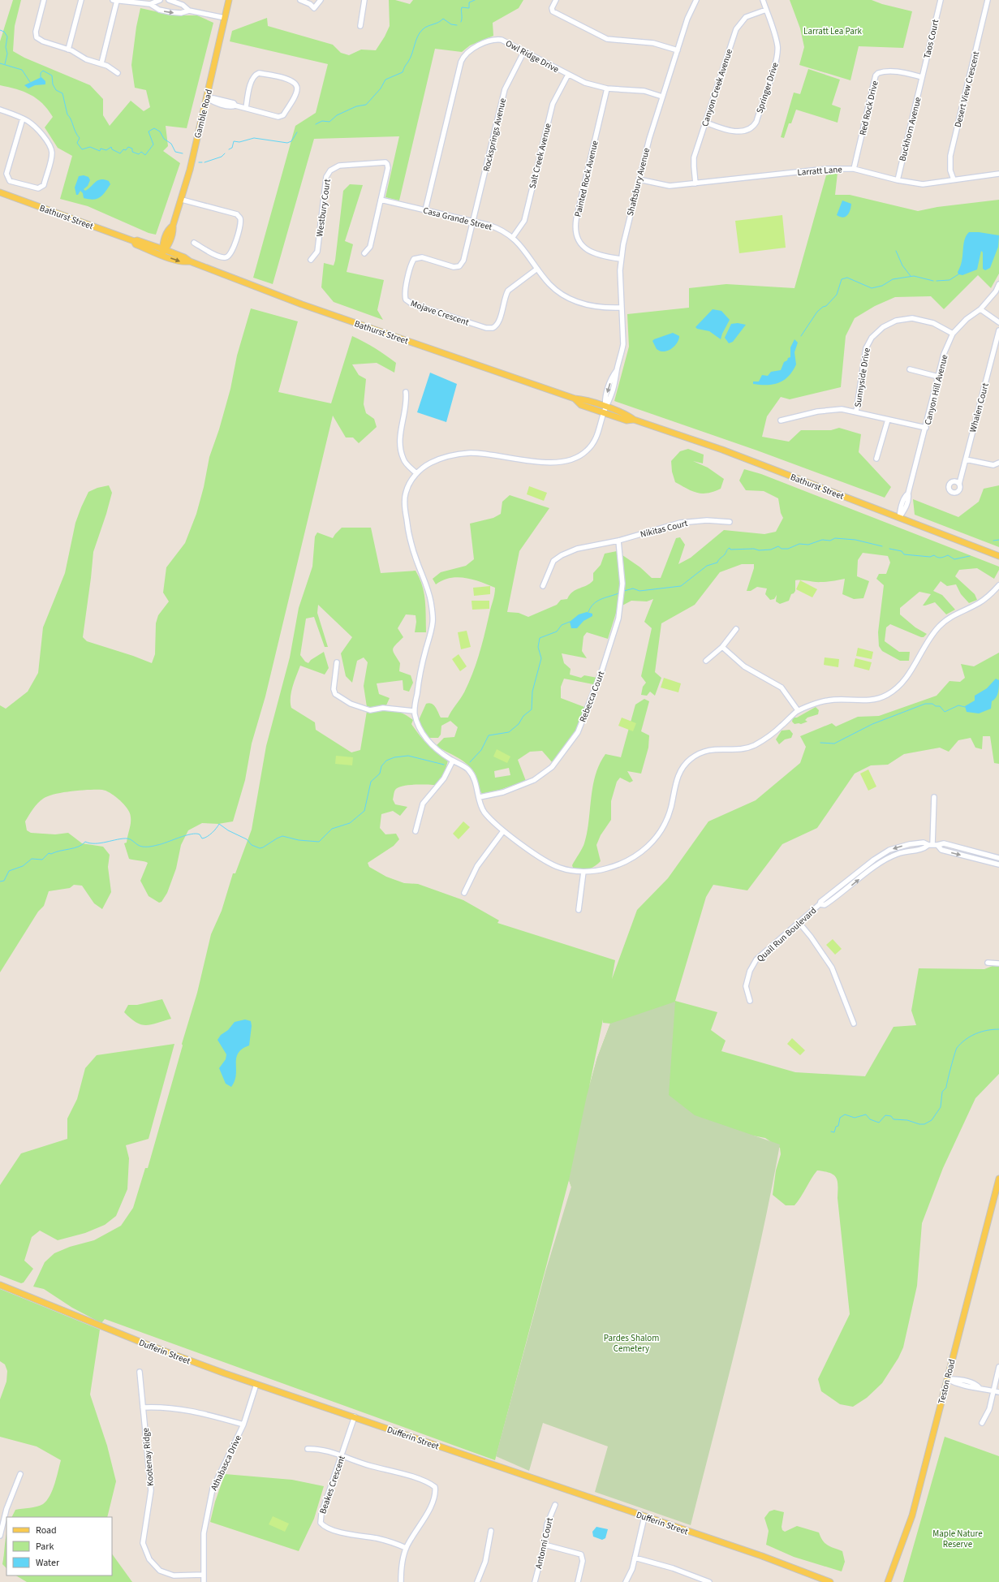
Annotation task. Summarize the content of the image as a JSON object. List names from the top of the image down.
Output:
{
  "streets": {
    "main road": [
      "Gamble Road",
      "Bathurst Street",
      "Dufferin Street",
      "Teston Road"
    ],
    "street": [
      "Taos Court",
      "Owl Ridge Drive",
      "Canyon Creek Avenue",
      "Springer Drive",
      "Desert View Crescent",
      "Red Rock Drive",
      "Buckhorn Avenue",
      "Rocksprings Avenue",
      "Salt Creek Avenue",
      "Larratt Lane",
      "Painted Rock Avenue",
      "Shaftsbury Avenue",
      "Westbury Court",
      "Casa Grande Street",
      "Mojave Crescent",
      "Sunnyside Drive",
      "Canyon Hill Avenue",
      "Whalen Court",
      "Nikitas Court",
      "Rebecca Court",
      "Quail Run Boulevard",
      "Kootenay Ridge",
      "Athabasca Drive",
      "Beakes Crescent",
      "Antonni Court"
    ]
  },
  "crossings": [
    ["Taos Court", "Red Rock Drive"],
    ["Taos Court", "Buckhorn Avenue"],
    ["Owl Ridge Drive", "Rocksprings Avenue"],
    ["Owl Ridge Drive", "Salt Creek Avenue"],
    ["Owl Ridge Drive", "Painted Rock Avenue"],
    ["Owl Ridge Drive", "Shaftsbury Avenue"],
    ["Owl Ridge Drive", "Casa Grande Street"],
    ["Canyon Creek Avenue", "Springer Drive"],
    ["Canyon Creek Avenue", "Larratt Lane"],
    ["Desert View Crescent", "Larratt Lane"],
    ["Red Rock Drive", "Buckhorn Avenue"],
    ["Red Rock Drive", "Larratt Lane"],
    ["Gamble Road", "Bathurst Street"],
    ["Buckhorn Avenue", "Larratt Lane"],
    ["Rocksprings Avenue", "Casa Grande Street"],
    ["Rocksprings Avenue", "Mojave Crescent"],
    ["Salt Creek Avenue", "Casa Grande Street"],
    ["Larratt Lane", "Shaftsbury Avenue"],
    ["Painted Rock Avenue", "Shaftsbury Avenue"],
    ["Shaftsbury Avenue", "Bathurst Street"],
    ["Shaftsbury Avenue", "Casa Grande Street"],
    ["Westbury Court", "Casa Grande Street"],
    ["Bathurst Street", "Canyon Hill Avenue"],
    ["Casa Grande Street", "Mojave Crescent"],
    ["Sunnyside Drive", "Canyon Hill Avenue"],
    ["Nikitas Court", "Rebecca Court"],
    ["Dufferin Street", "Athabasca Drive"],
    ["Dufferin Street", "Beakes Crescent"],
    ["Kootenay Ridge", "Athabasca Drive"]
  ],
  "parks": ["Larratt Lea Park", "Pardes Shalom Cemetery", "Maple Nature Reserve"],
  "legend": ["Road", "Park", "Water"]
}
